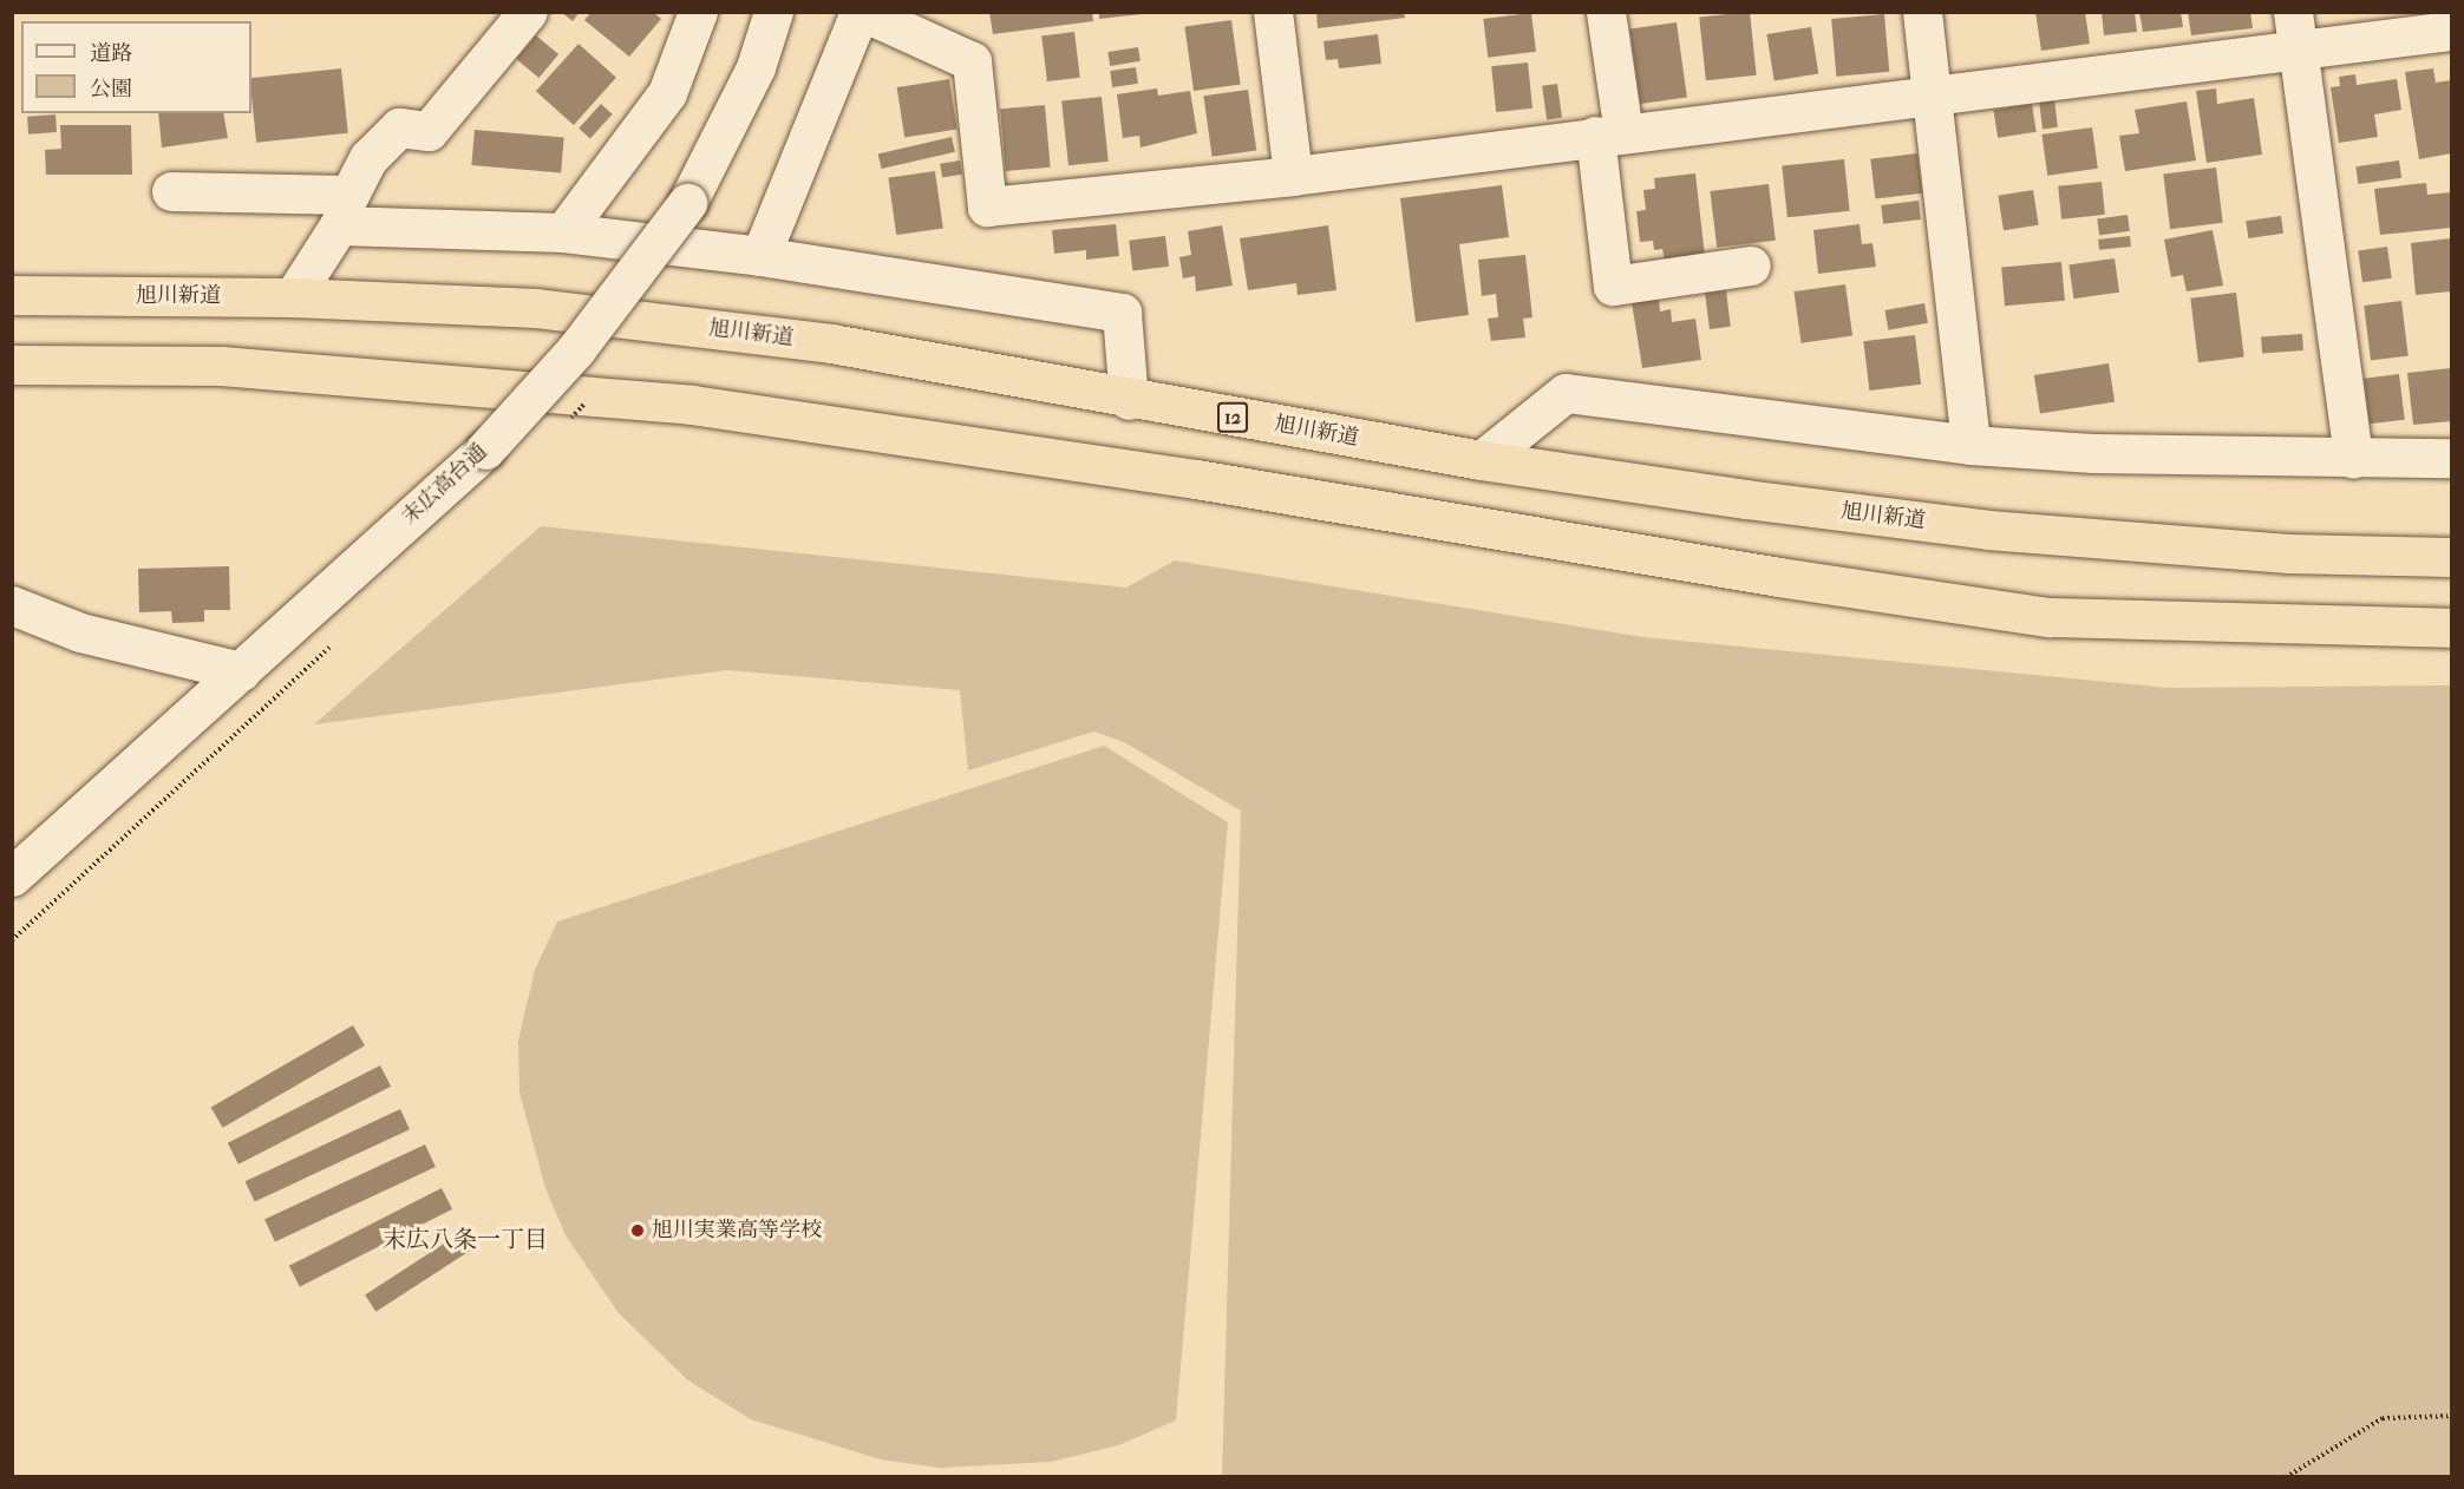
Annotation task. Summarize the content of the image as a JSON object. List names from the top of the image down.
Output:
{
  "streets": {
    "highway": ["旭川新道", "12"],
    "street": ["末広高台通"]
  },
  "districts": ["末広八条一丁目"],
  "places": ["旭川実業高等学校"],
  "legend": ["道路", "公園"]
}
